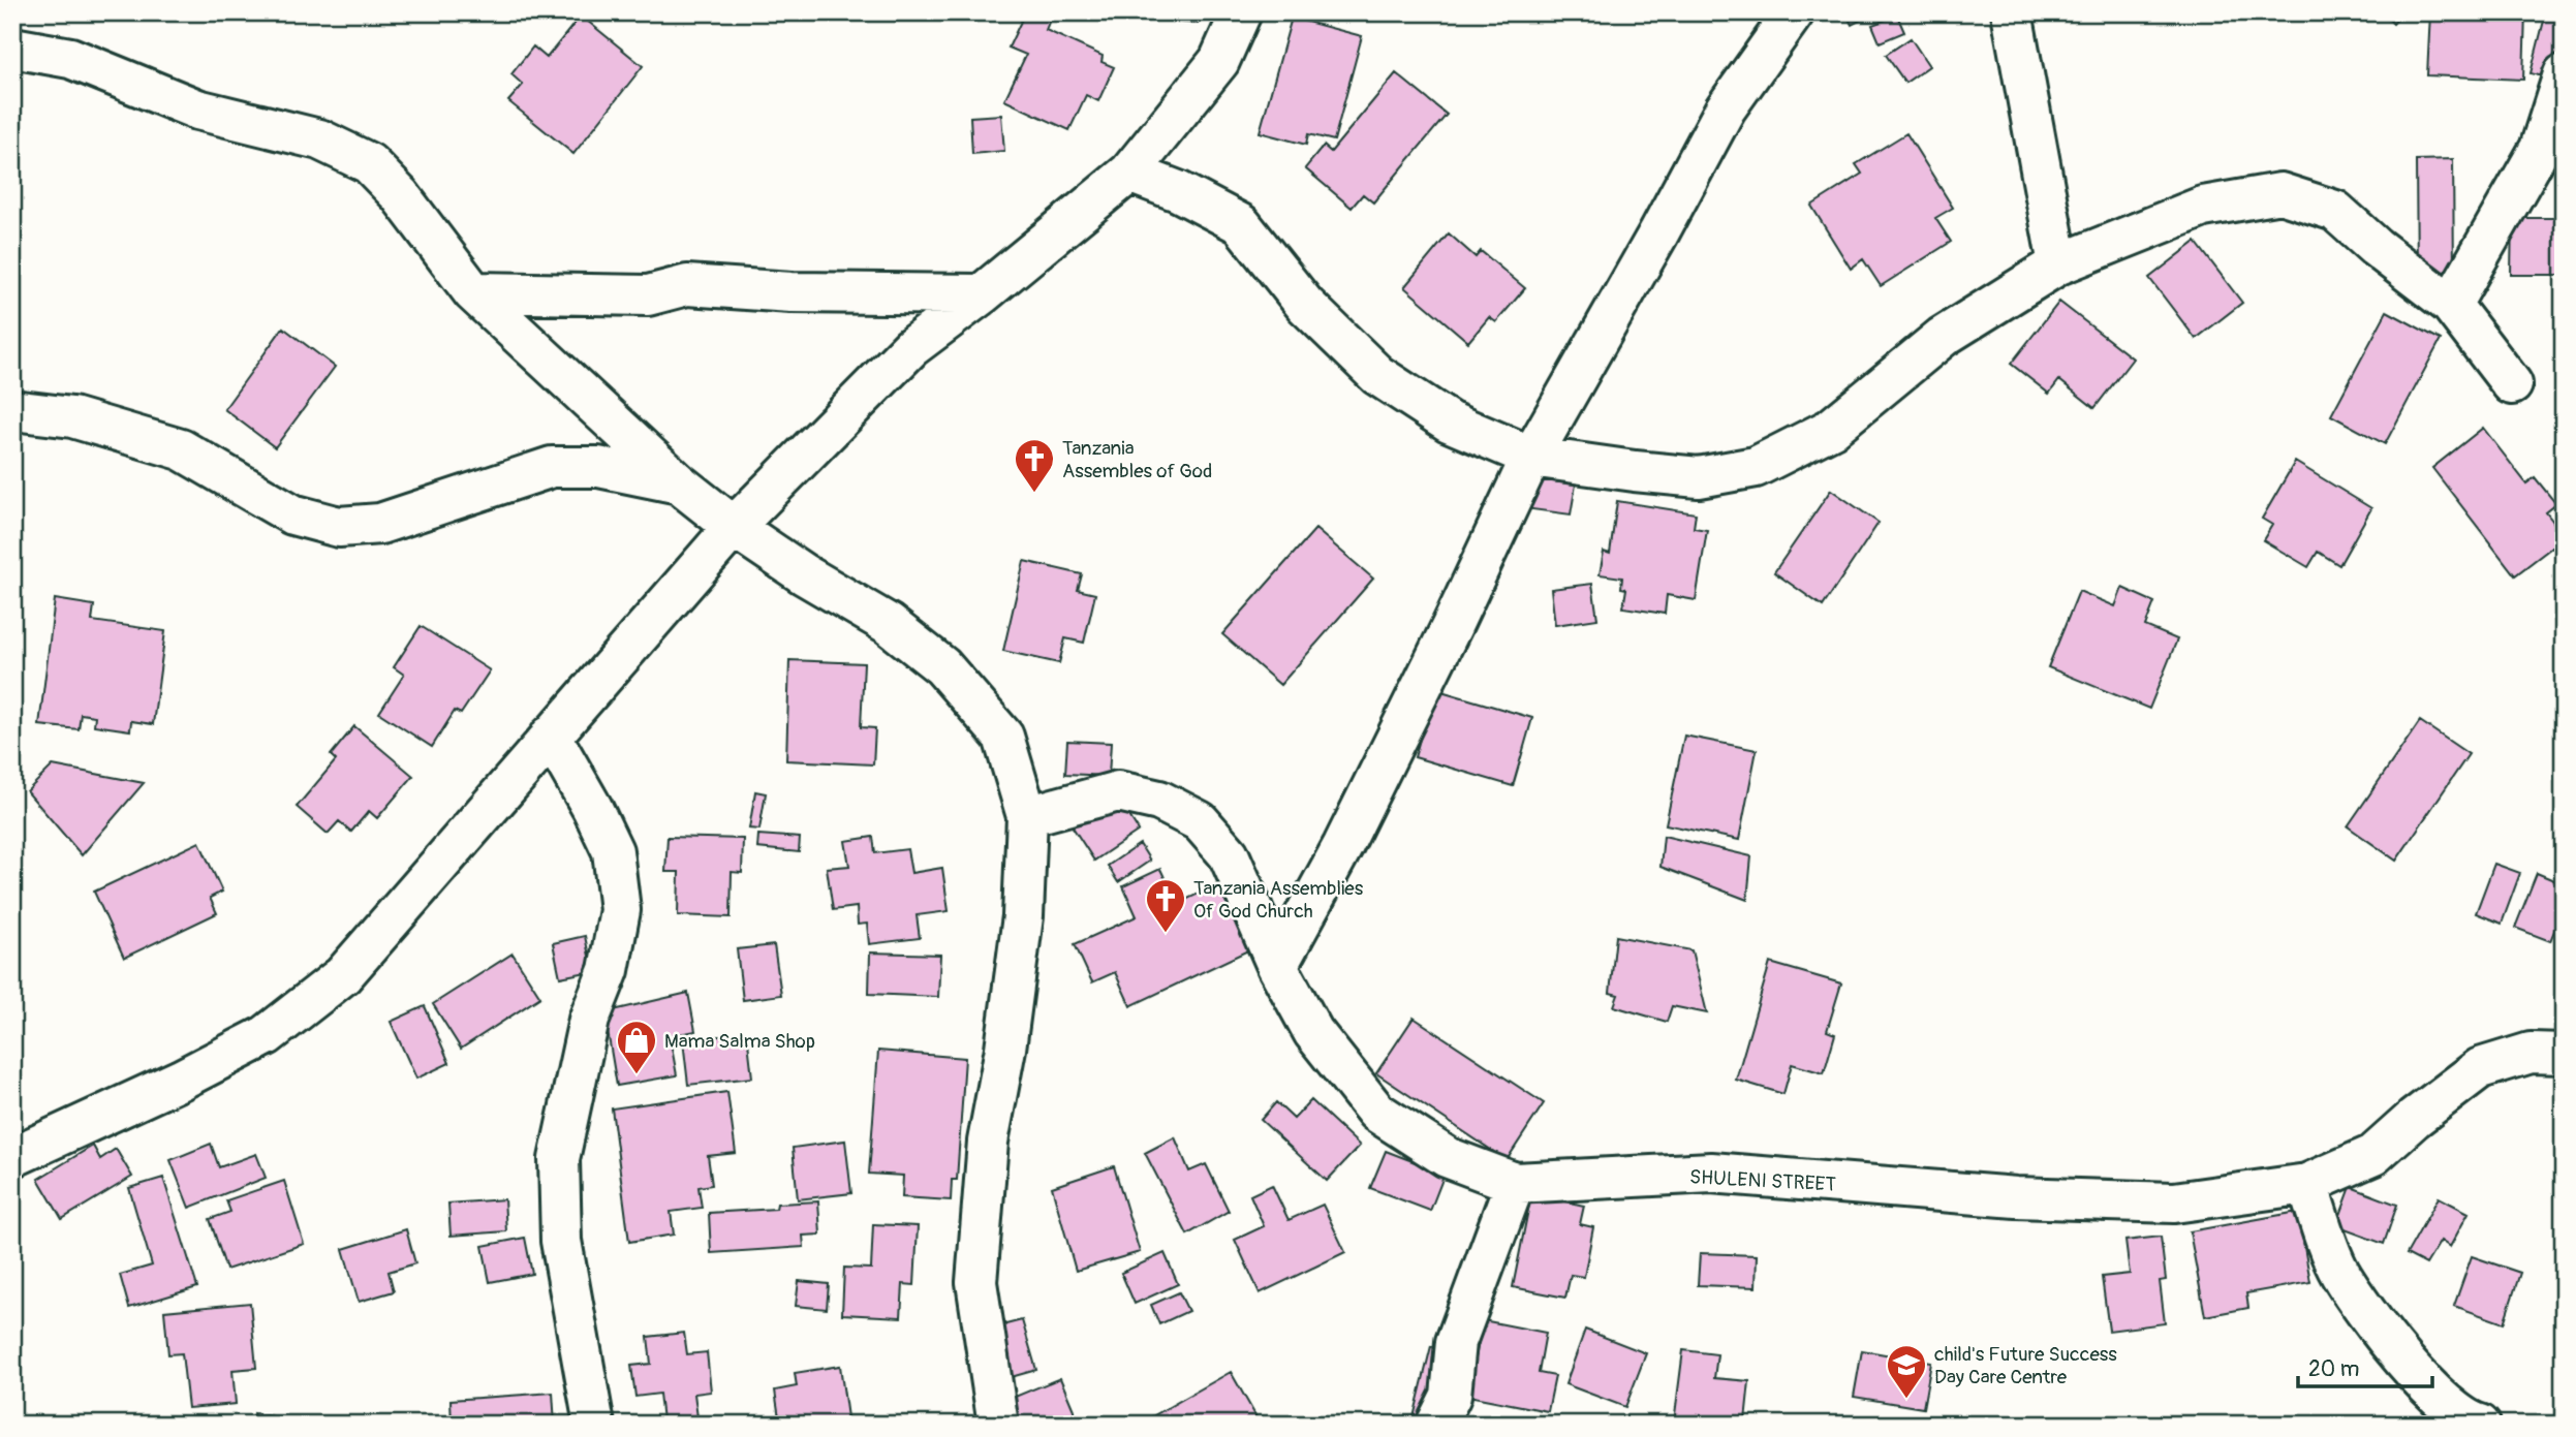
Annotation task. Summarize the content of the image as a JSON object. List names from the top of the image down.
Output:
{
  "streets": {
    "street": ["SHULENI STREET"]
  },
  "places": {
    "church": ["Tanzania Assembles of God", "Tanzania Assemblies Of God Church"],
    "shop": ["Mama Salma Shop"],
    "school or university": ["child's Future Success Day Care Centre"]
  },
  "scale_bar": "20 m"
}
